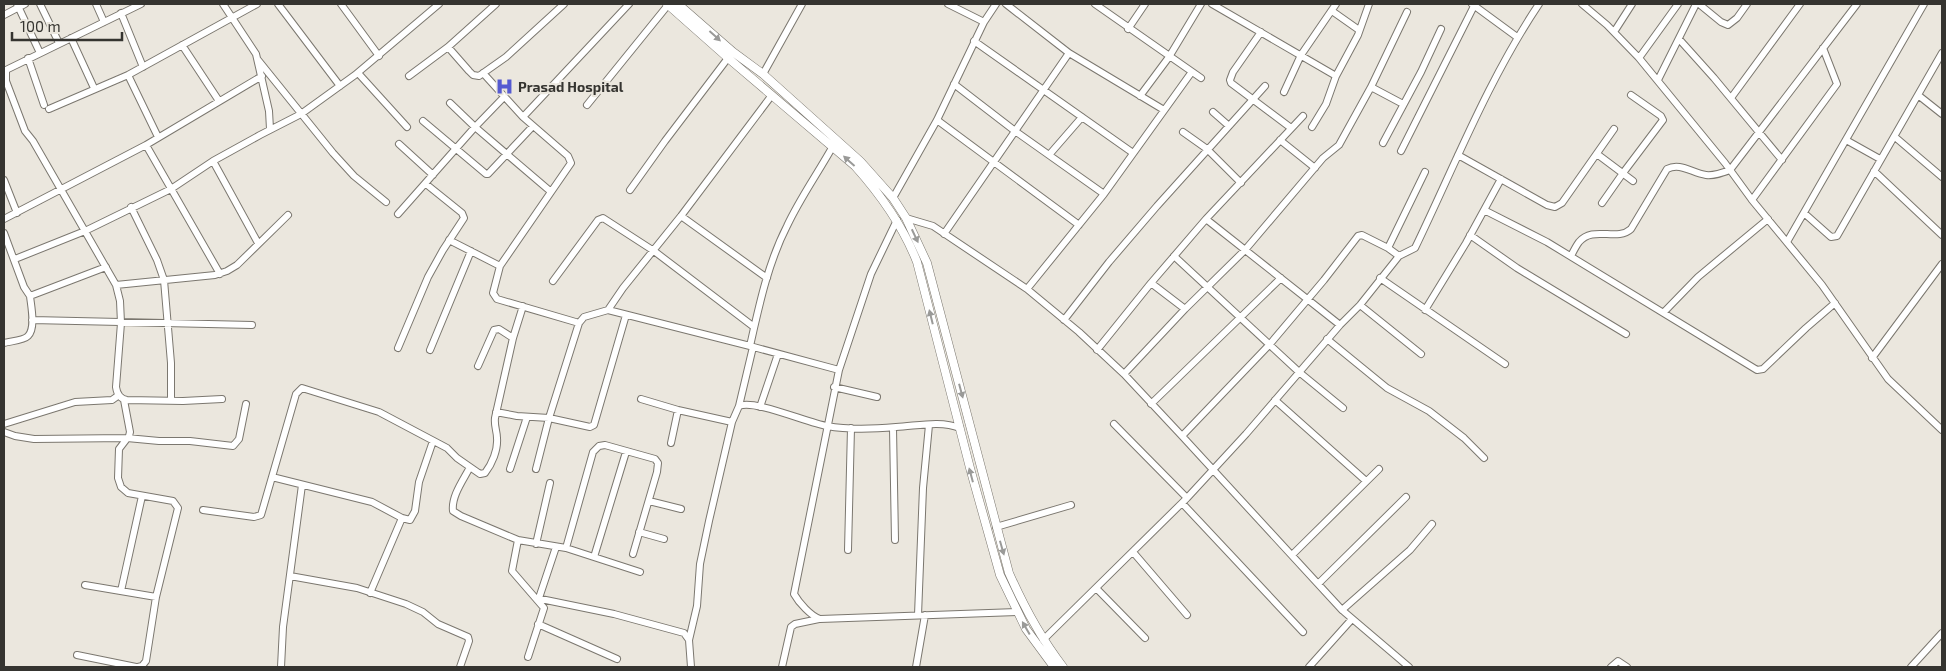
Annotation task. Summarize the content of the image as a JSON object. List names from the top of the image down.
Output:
{
  "places": {
    "hospital": ["Prasad Hospital"]
  },
  "scale_bar": "100 m"
}
